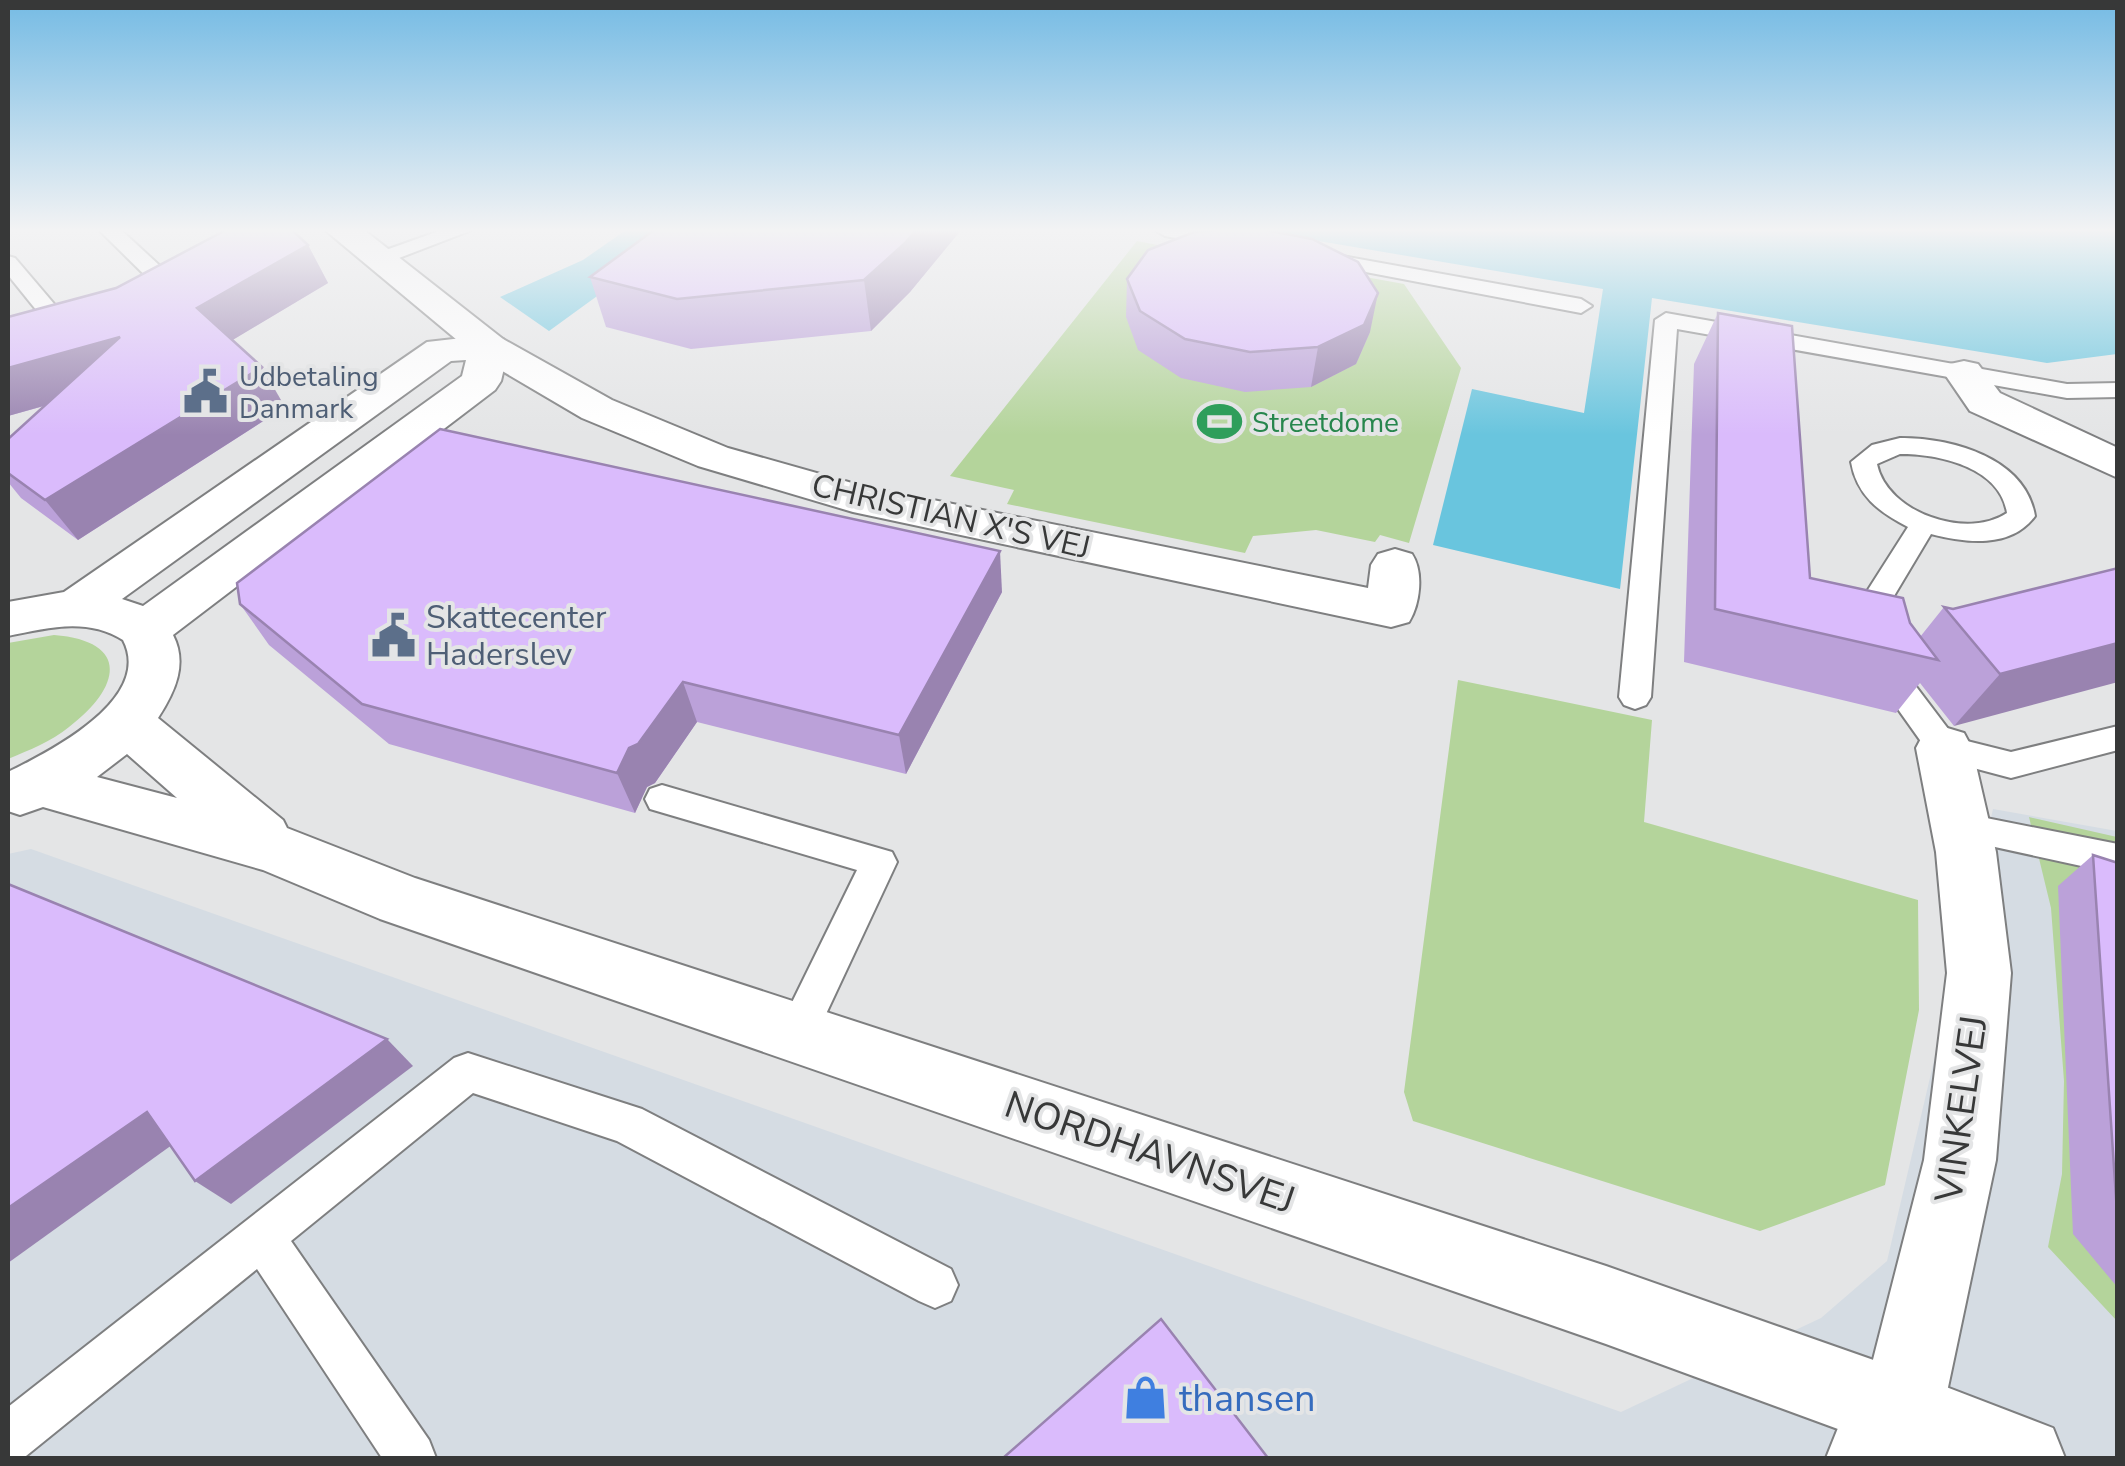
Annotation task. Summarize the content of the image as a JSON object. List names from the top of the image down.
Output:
{
  "streets": {
    "street": ["CHRISTIAN X'S VEJ", "VINKELVEJ", "NORDHAVNSVEJ"]
  },
  "crossings": [
    ["VINKELVEJ", "NORDHAVNSVEJ"]
  ],
  "places": {
    "public building": ["Udbetaling Danmark", "Skattecenter Haderslev"],
    "sports": ["Streetdome"],
    "shop": ["thansen"]
  }
}
